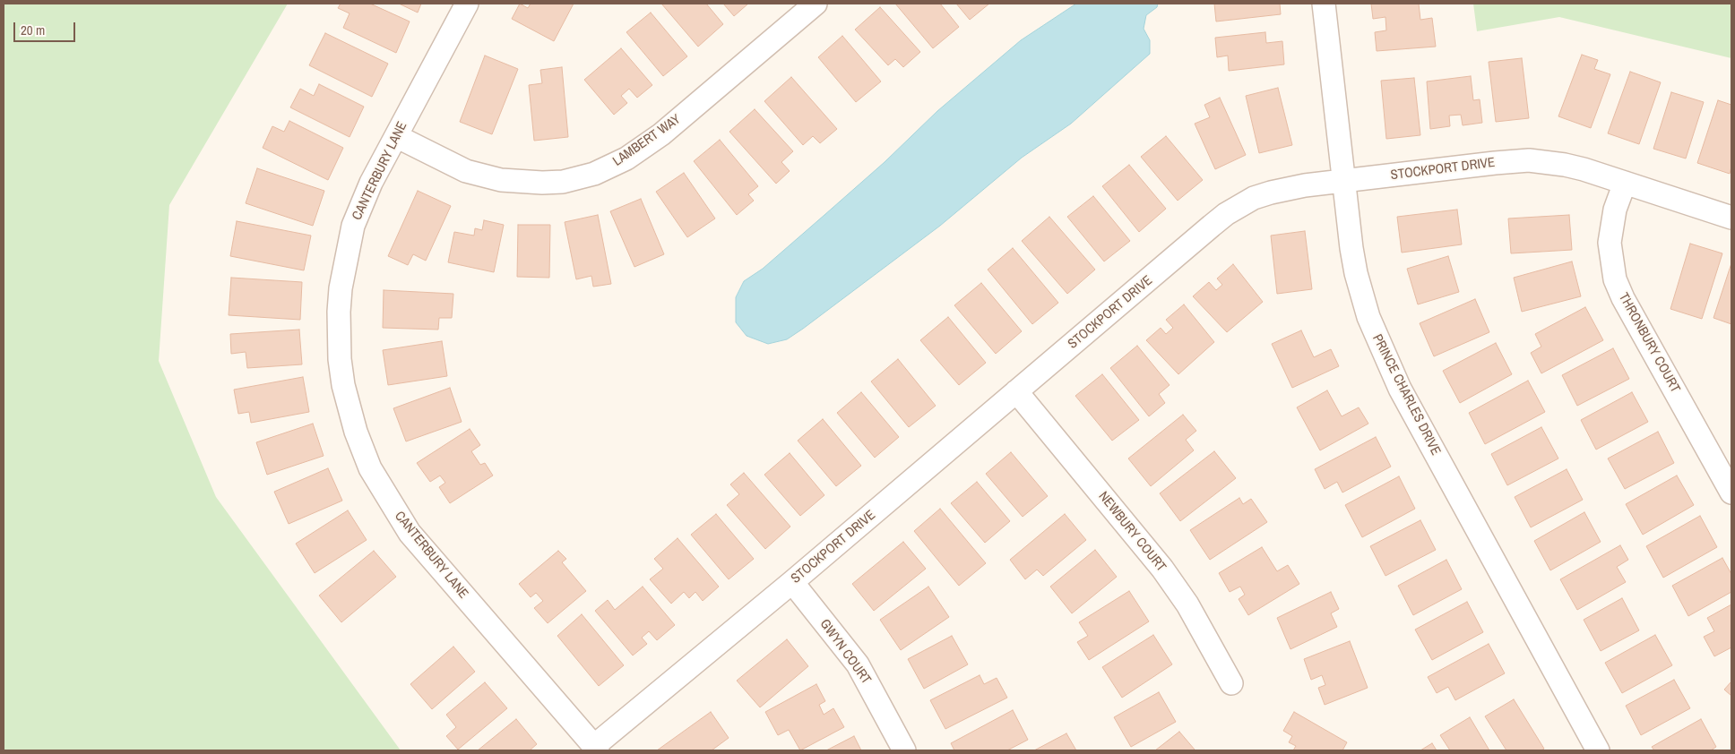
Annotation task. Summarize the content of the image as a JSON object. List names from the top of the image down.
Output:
{
  "streets": {
    "street": [
      "LAMBERT WAY",
      "STOCKPORT DRIVE",
      "CANTERBURY LANE",
      "THRONBURY COURT",
      "PRINCE CHARLES DRIVE",
      "NEWBURY COURT",
      "GWYN COURT"
    ]
  },
  "crossings": [
    ["LAMBERT WAY", "CANTERBURY LANE"],
    ["STOCKPORT DRIVE", "CANTERBURY LANE"],
    ["STOCKPORT DRIVE", "THRONBURY COURT"],
    ["STOCKPORT DRIVE", "PRINCE CHARLES DRIVE"],
    ["STOCKPORT DRIVE", "NEWBURY COURT"],
    ["STOCKPORT DRIVE", "GWYN COURT"]
  ],
  "scale_bar": "20 m"
}
